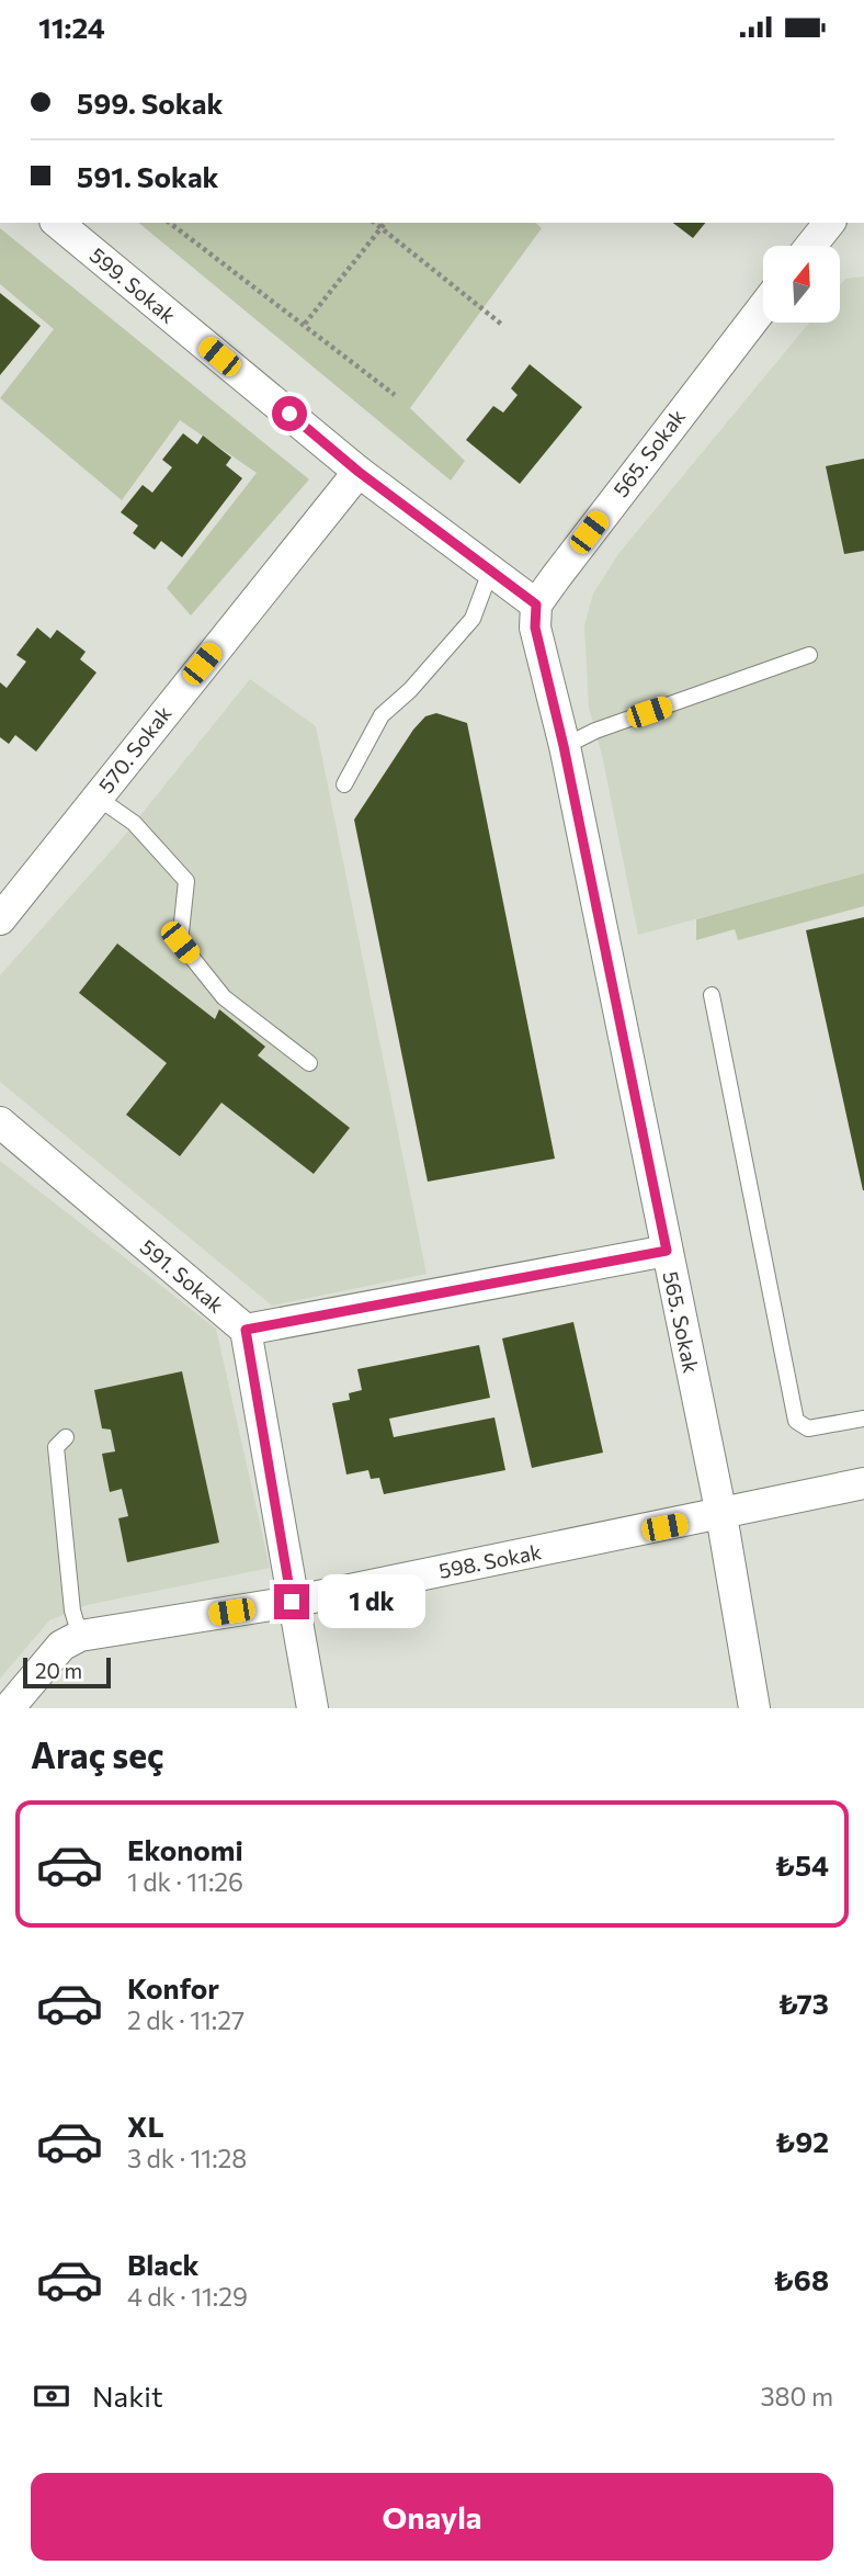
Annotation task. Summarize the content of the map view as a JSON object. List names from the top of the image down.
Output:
{
  "streets": {
    "street": [
      "599. Sokak",
      "565. Sokak",
      "570. Sokak",
      "591. Sokak",
      "598. Sokak"
    ]
  },
  "crossings": [
    ["599. Sokak", "565. Sokak"],
    ["599. Sokak", "570. Sokak"],
    ["565. Sokak", "598. Sokak"]
  ],
  "scale_bar": "20 m",
  "north": "top",
  "page": {
    "status": "11:24",
    "banner": ["599. Sokak", "591. Sokak"],
    "bubble": "1 dk",
    "scale": "20 m",
    "heading": "Araç seç",
    "list": [
      {
        "name": "Ekonomi",
        "note": "1 dk · 11:26",
        "value": "₺54"
      },
      {
        "name": "Konfor",
        "note": "2 dk · 11:27",
        "value": "₺73"
      },
      {
        "name": "XL",
        "note": "3 dk · 11:28",
        "value": "₺92"
      },
      {
        "name": "Black",
        "note": "4 dk · 11:29",
        "value": "₺68"
      }
    ],
    "pay": ["Nakit", "380 m"],
    "buttons": "Onayla"
  }
}
